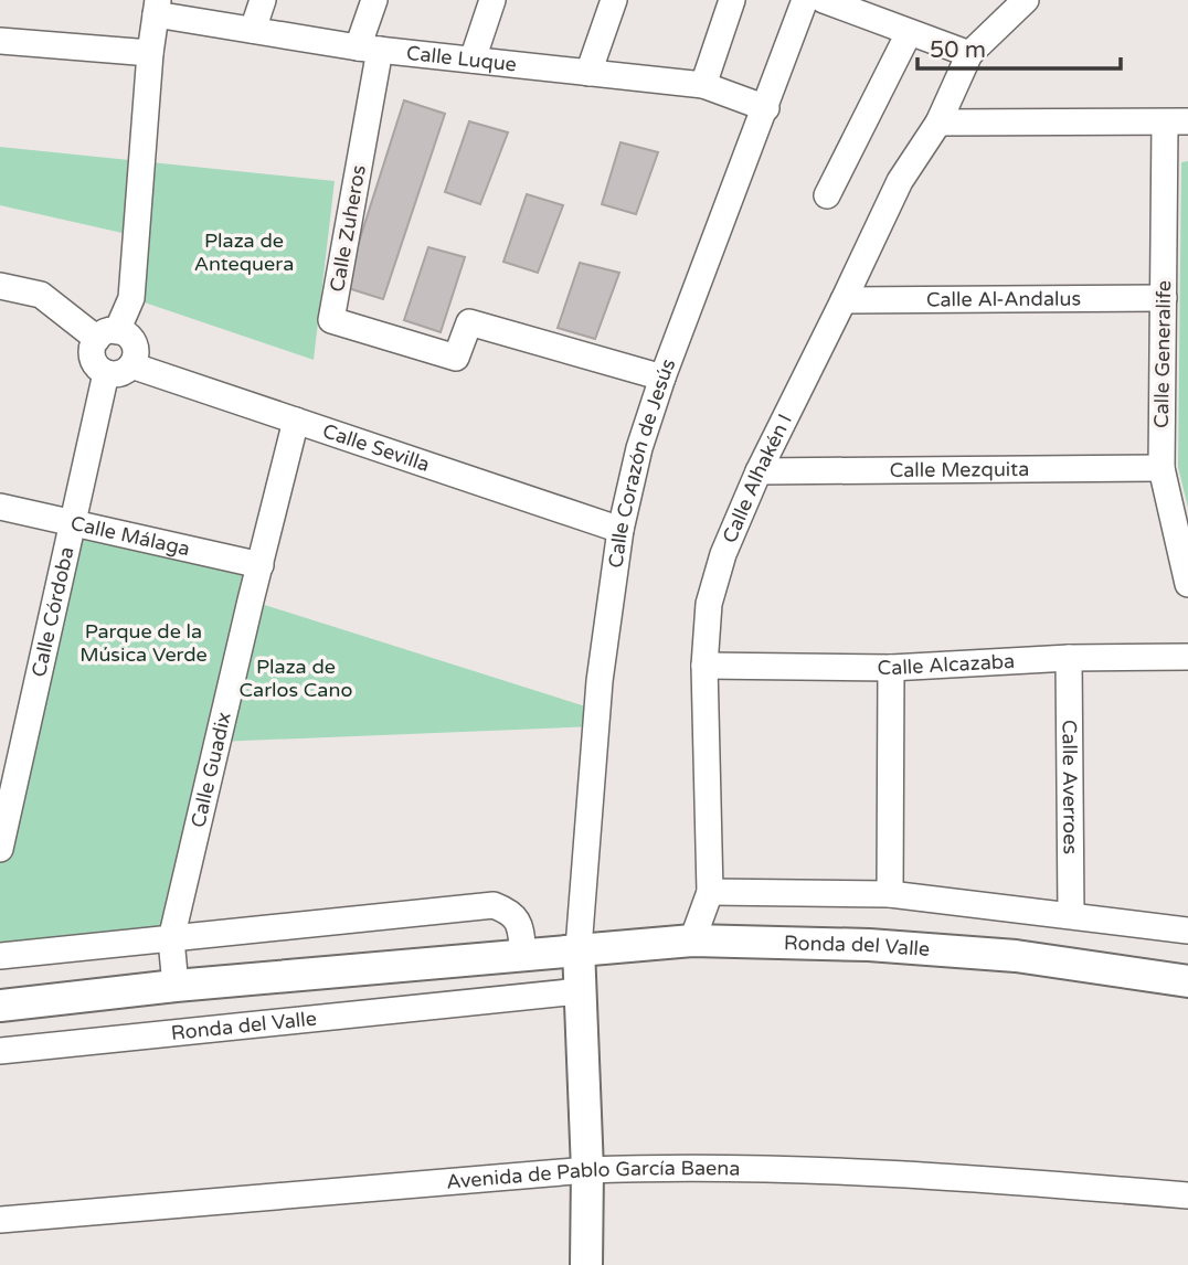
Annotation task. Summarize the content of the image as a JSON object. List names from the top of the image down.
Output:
{
  "streets": {
    "street": [
      "Calle Luque",
      "Calle Zuheros",
      "Calle Al-Andalus",
      "Calle Generalife",
      "Calle Sevilla",
      "Calle Corazón de Jesús",
      "Calle Mezquita",
      "Calle Alhakén I",
      "Calle Málaga",
      "Calle Córdoba",
      "Calle Alcazaba",
      "Calle Guadix",
      "Calle Averroes",
      "Ronda del Valle",
      "Avenida de Pablo García Baena"
    ]
  },
  "crossings": [
    ["Calle Luque", "Calle Zuheros"],
    ["Calle Luque", "Calle Corazón de Jesús"],
    ["Calle Zuheros", "Calle Corazón de Jesús"],
    ["Calle Al-Andalus", "Calle Generalife"],
    ["Calle Al-Andalus", "Calle Alhakén I"],
    ["Calle Generalife", "Calle Mezquita"],
    ["Calle Sevilla", "Calle Corazón de Jesús"],
    ["Calle Sevilla", "Calle Córdoba"],
    ["Calle Sevilla", "Calle Guadix"],
    ["Calle Corazón de Jesús", "Ronda del Valle"],
    ["Calle Mezquita", "Calle Alhakén I"],
    ["Calle Alhakén I", "Calle Alcazaba"],
    ["Calle Alhakén I", "Ronda del Valle"],
    ["Calle Málaga", "Calle Córdoba"],
    ["Calle Málaga", "Calle Guadix"],
    ["Calle Alcazaba", "Calle Averroes"],
    ["Calle Guadix", "Ronda del Valle"]
  ],
  "parks": ["Plaza de Antequera", "Parque de la Música Verde", "Plaza de Carlos Cano"],
  "scale_bar": "50 m"
}
